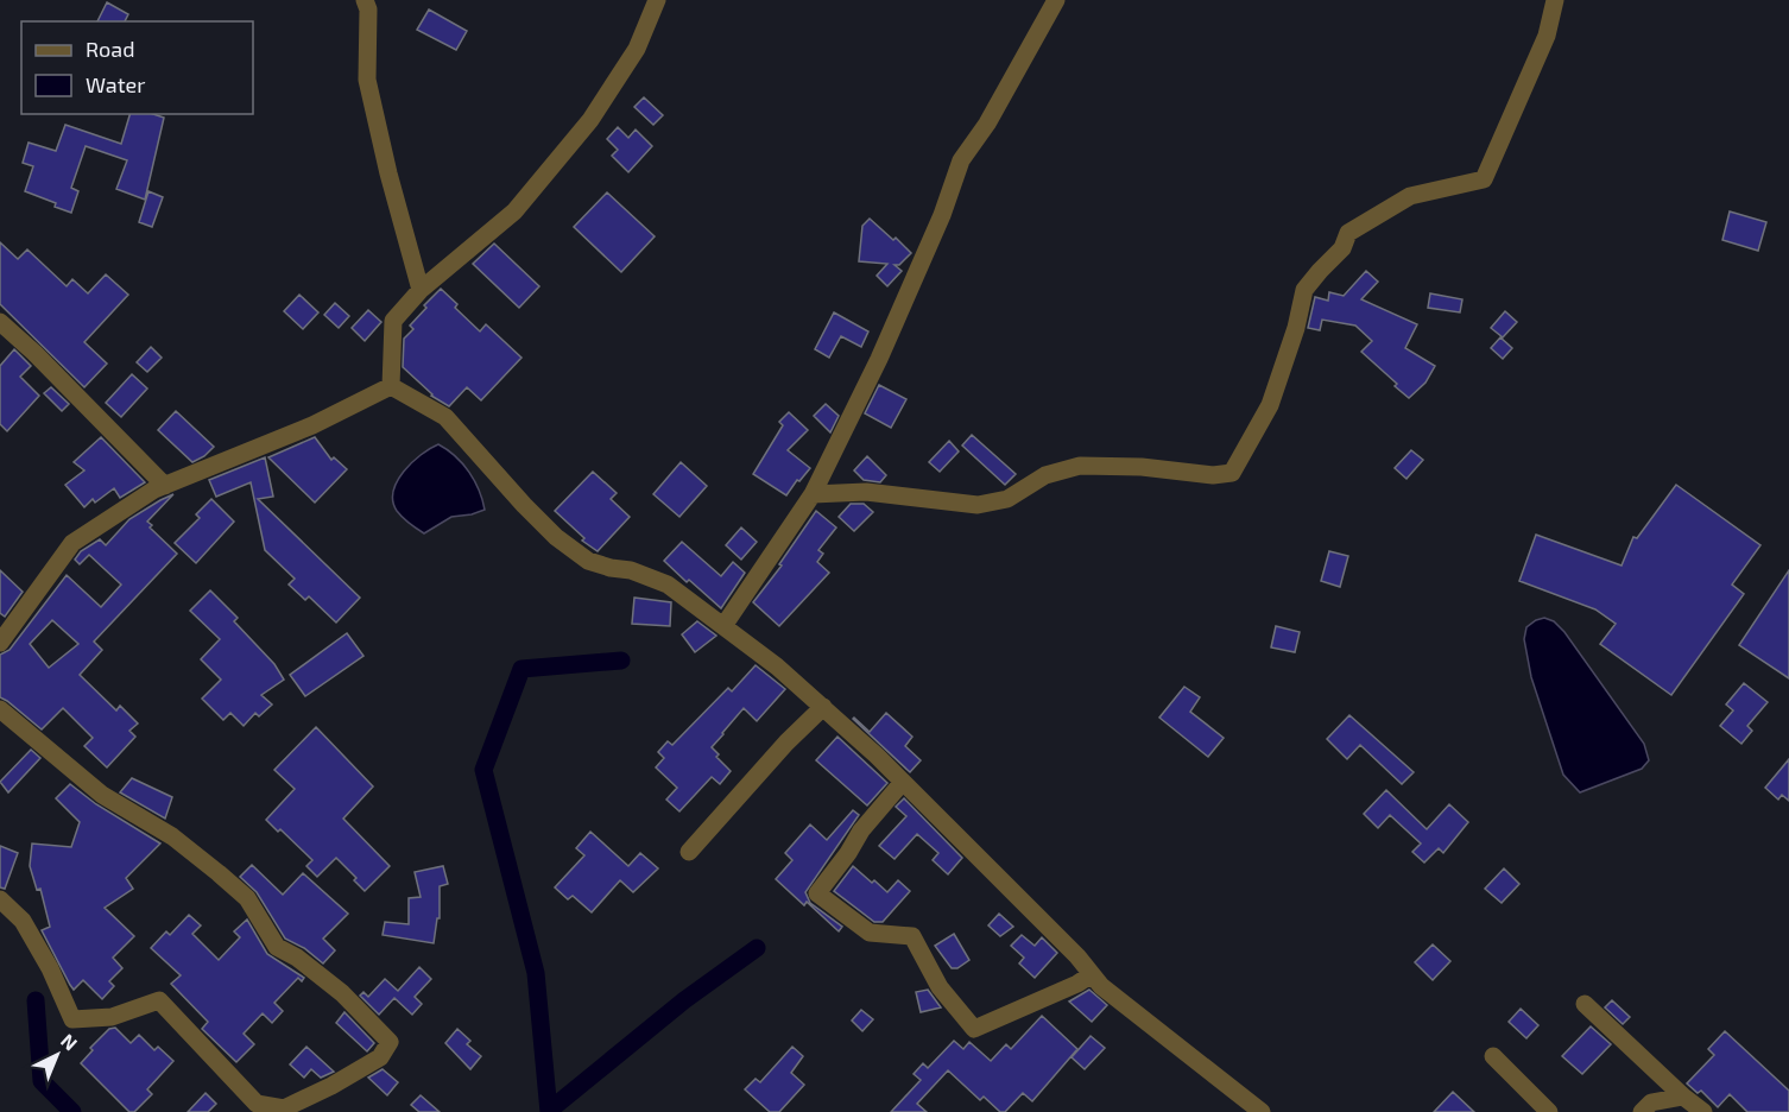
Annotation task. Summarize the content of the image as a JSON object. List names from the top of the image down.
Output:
{
  "legend": ["Road", "Water"],
  "north": "top right"
}
